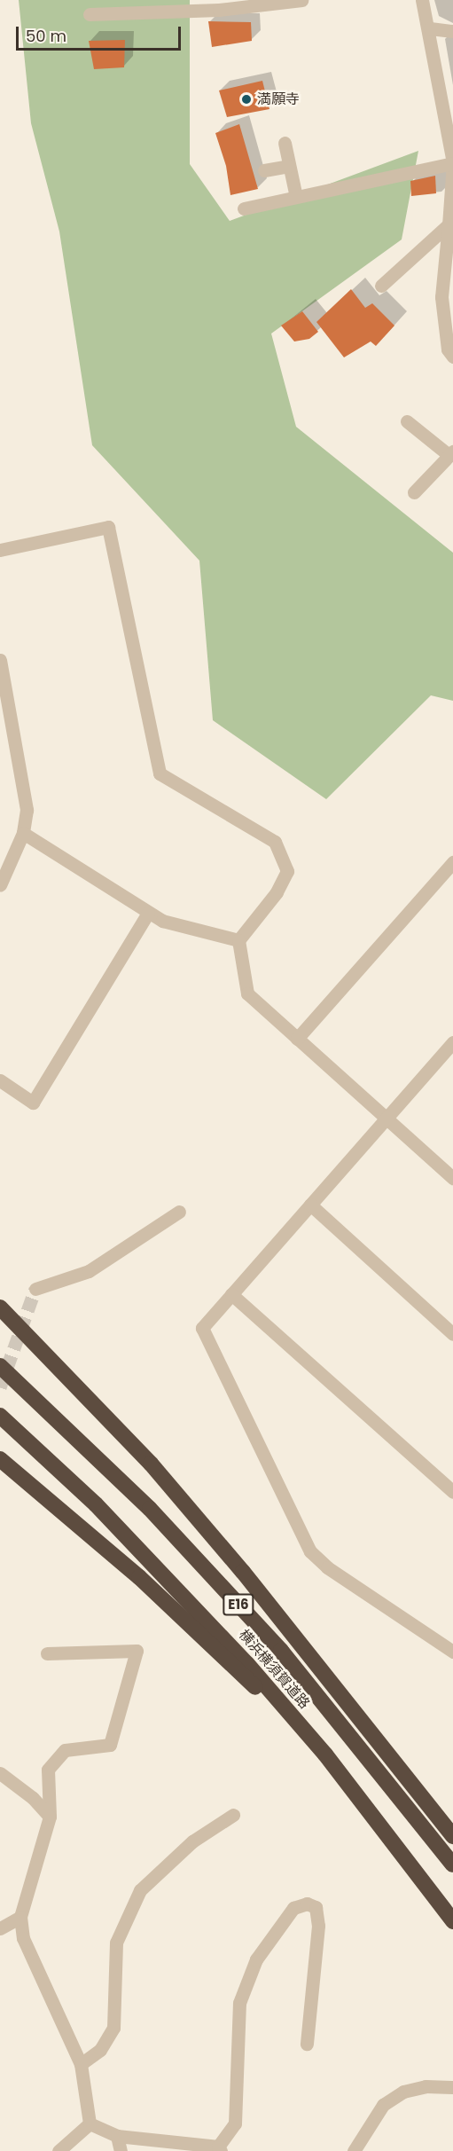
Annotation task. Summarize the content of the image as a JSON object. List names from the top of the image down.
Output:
{
  "streets": {
    "highway": ["E16", "横浜横須賀道路"]
  },
  "places": ["満願寺"],
  "scale_bar": "50 m"
}
